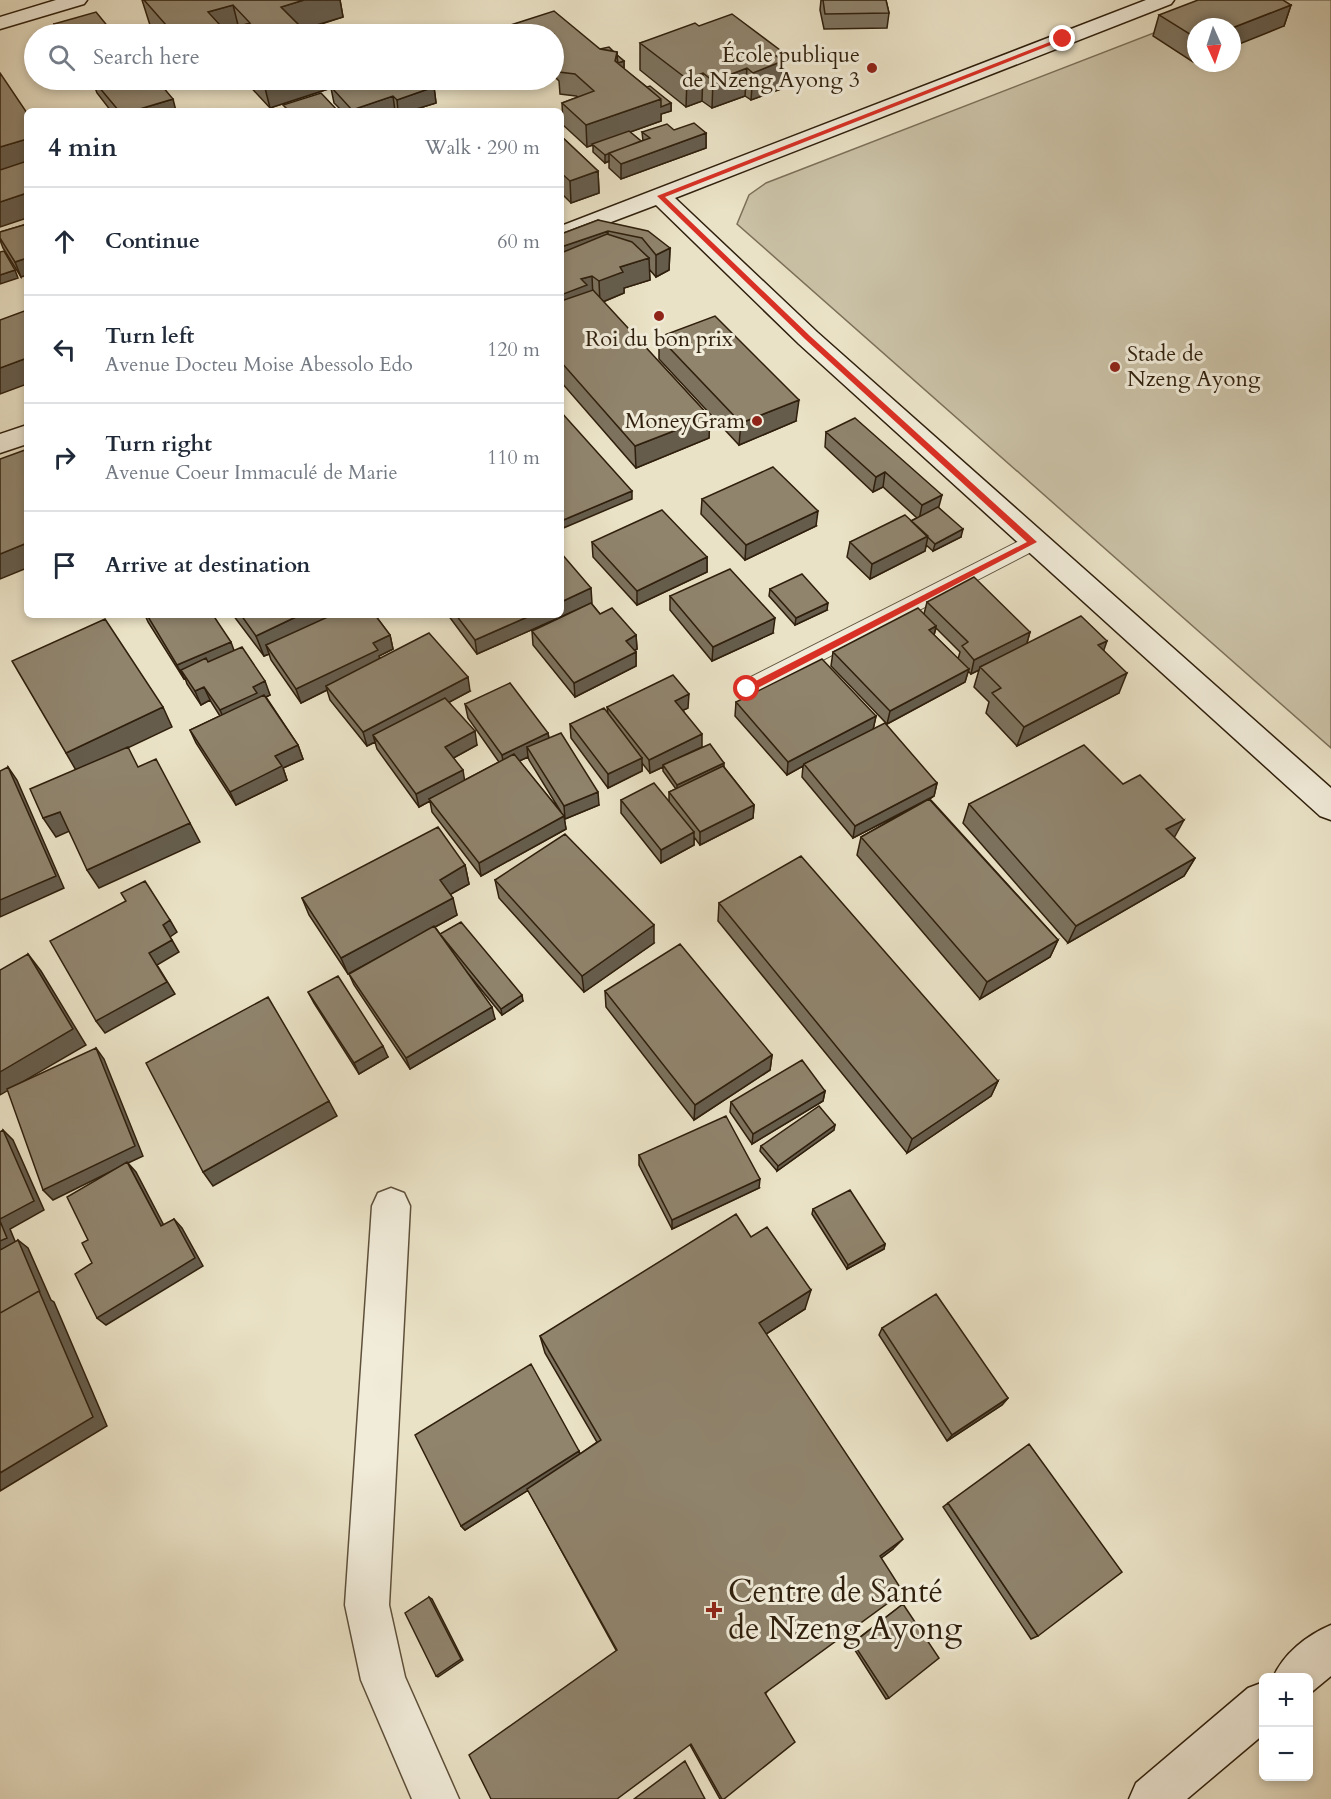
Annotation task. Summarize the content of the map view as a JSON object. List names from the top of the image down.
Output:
{
  "places": {
    "other": [
      "École publique de Nzeng Ayong 3",
      "Roi du bon prix",
      "Stade de Nzeng Ayong",
      "MoneyGram"
    ],
    "health": ["Centre de Santé de Nzeng Ayong"]
  },
  "north": "bottom",
  "page": {
    "search": "Search here",
    "heading": ["4 min", "Walk · 290 m"],
    "list": [
      ["Continue", "60 m"],
      ["Turn left", "Avenue Docteu Moise Abessolo Edo", "120 m"],
      ["Turn right", "Avenue Coeur Immaculé de Marie", "110 m"],
      "Arrive at destination"
    ],
    "map_buttons": ["+", "−"]
  }
}
